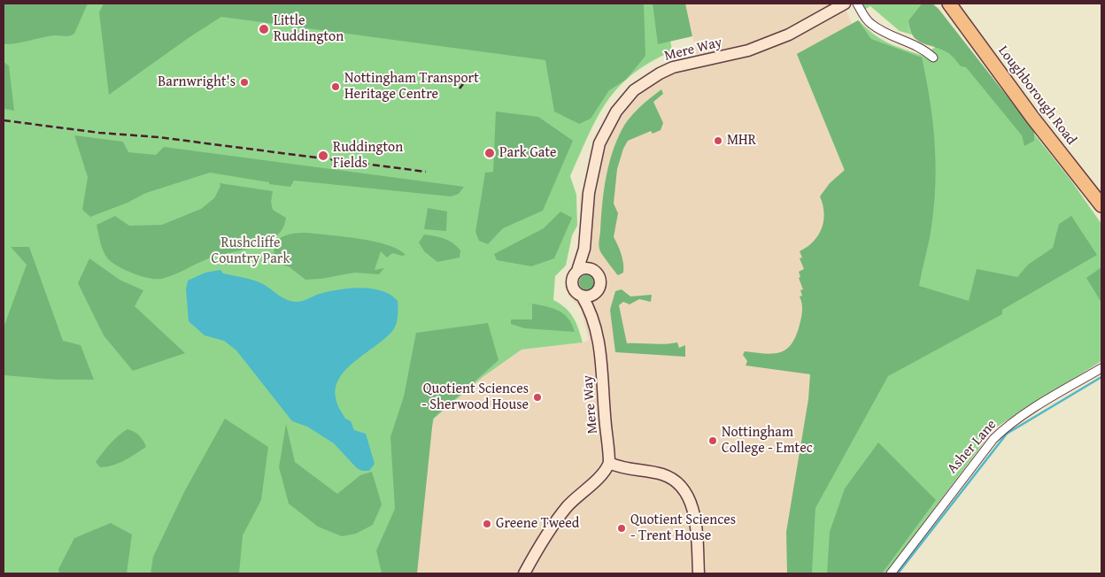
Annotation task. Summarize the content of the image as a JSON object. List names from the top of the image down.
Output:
{
  "streets": {
    "main road": ["Loughborough Road"],
    "street": ["Mere Way", "Asher Lane"]
  },
  "parks": ["Rushcliffe Country Park"],
  "places": [
    "Little Ruddington",
    "Barnwright's",
    "Nottingham Transport Heritage Centre",
    "MHR",
    "Park Gate",
    "Ruddington Fields",
    "Quotient Sciences - Sherwood House",
    "Nottingham College - Emtec",
    "Greene Tweed",
    "Quotient Sciences - Trent House"
  ]
}
